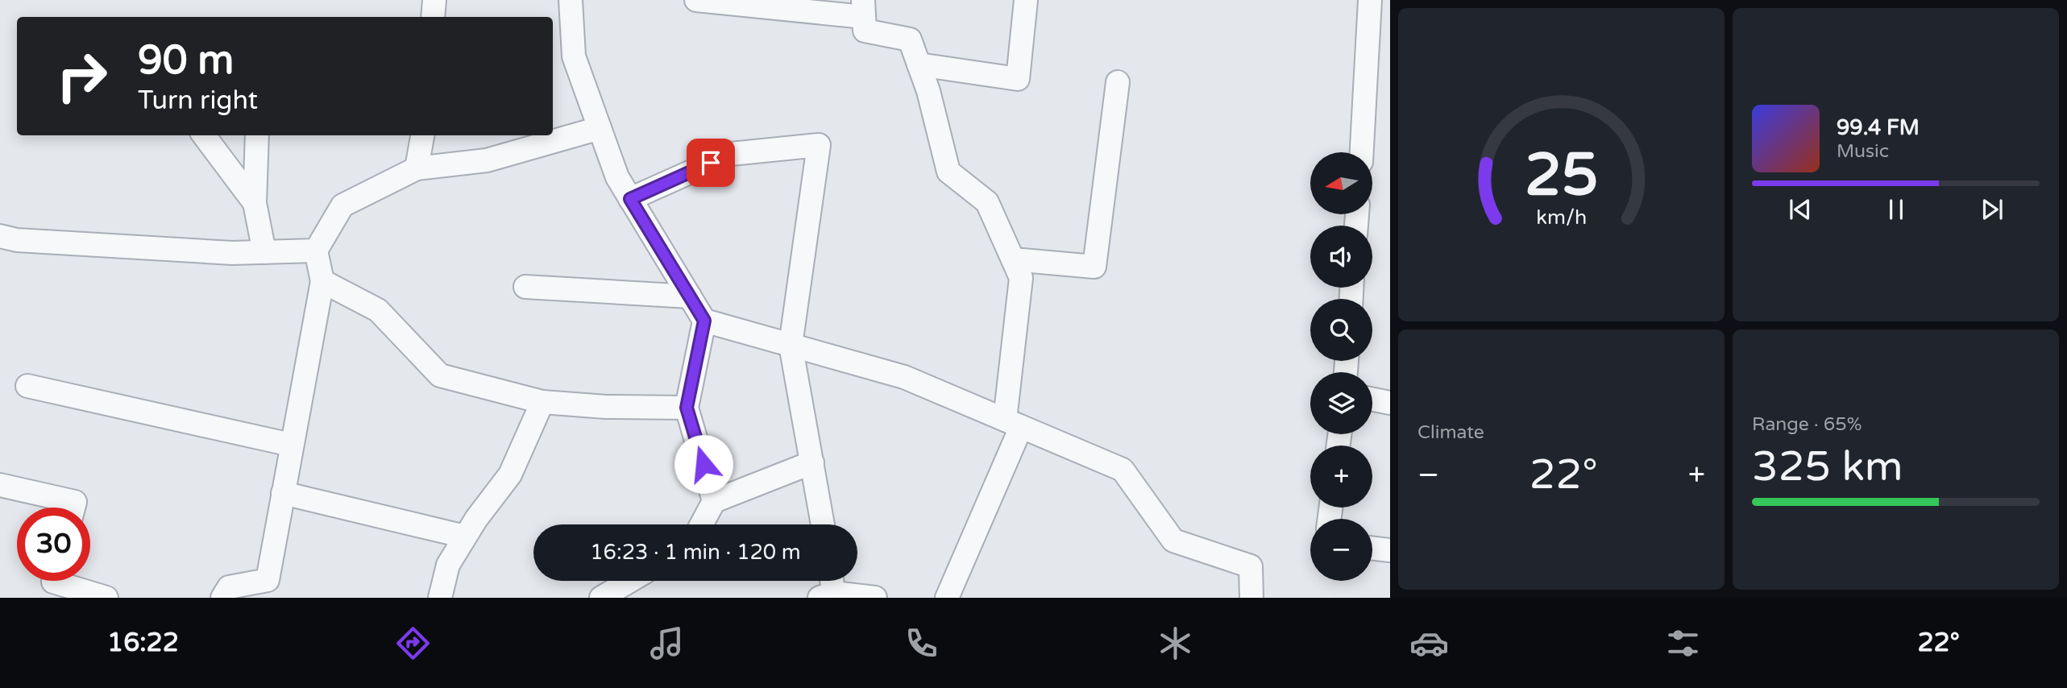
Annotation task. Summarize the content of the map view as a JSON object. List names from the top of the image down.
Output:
{
  "north": "left",
  "page": {
    "turn": ["90 m", "Turn right"],
    "song": ["99.4 FM", "Music"],
    "map_buttons": ["+", "−"],
    "tile": [
      "Climate",
      ["Range · 65%", "325 km"]
    ],
    "heat": ["−", "22°", "+"],
    "limit": "30",
    "trip": "16:23 · 1 min · 120 m",
    "tabs": ["16:22", "22°"],
    "gauge": ["25", "km/h"]
  }
}
